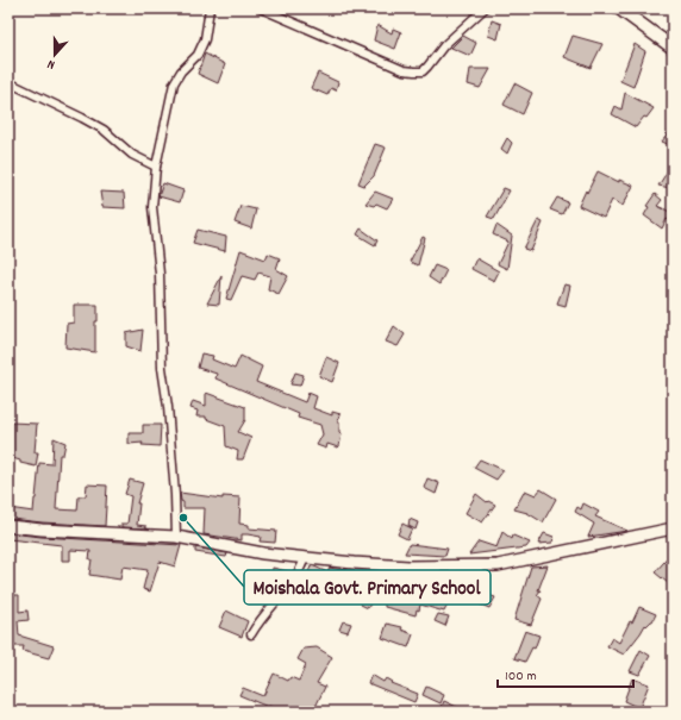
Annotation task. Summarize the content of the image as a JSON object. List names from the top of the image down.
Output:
{
  "places": ["Moishala Govt. Primary School"],
  "scale_bar": "100 m",
  "north": "bottom"
}
